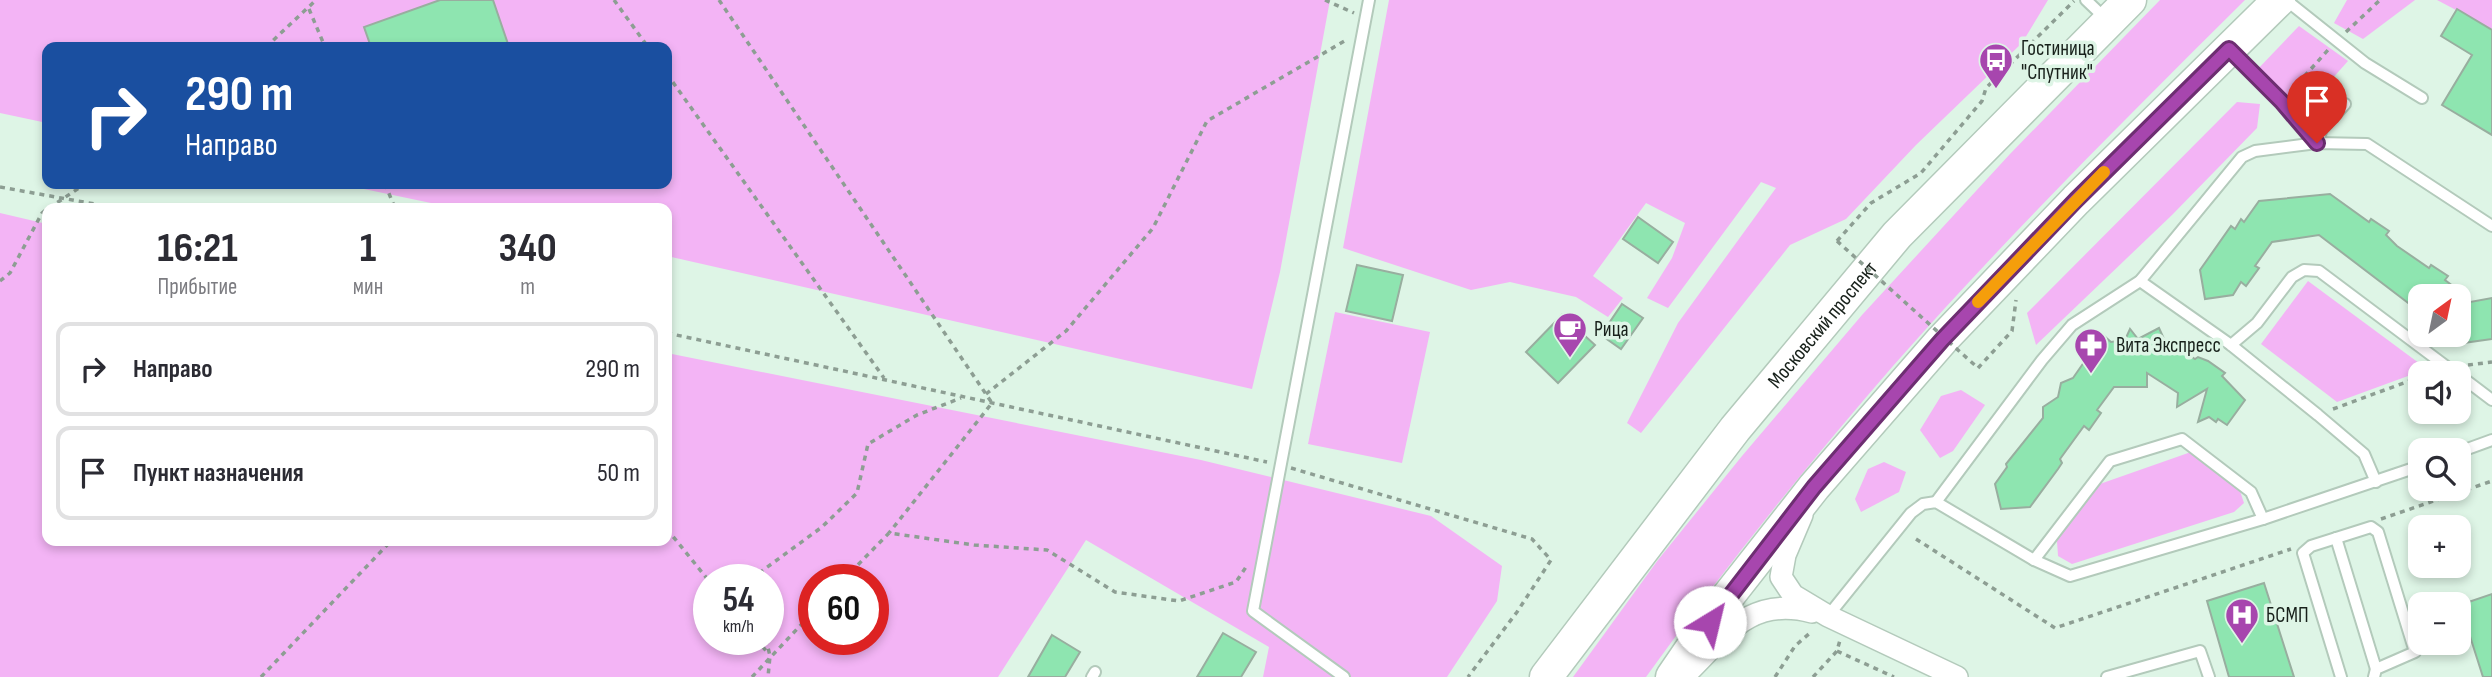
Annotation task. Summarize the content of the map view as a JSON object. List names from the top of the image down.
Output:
{
  "streets": {
    "main road": ["Московский проспект"]
  },
  "places": {
    "bus stop": ["Гостиница \"Спутник\""],
    "cafe": ["Рица"],
    "pharmacy": ["Вита Экспресс"],
    "hospital": ["БСМП"]
  },
  "north": "top right",
  "page": {
    "turn": ["290 m", "Направо"],
    "eta": [
      "16:21",
      "Прибытие",
      "1",
      "мин",
      "340",
      "m"
    ],
    "map_buttons": ["+", "−"],
    "list": [
      {
        "name": "Направо",
        "value": "290 m"
      },
      {
        "name": "Пункт назначения",
        "value": "50 m"
      }
    ],
    "speed": "54 km/h",
    "limit": "60"
  }
}
